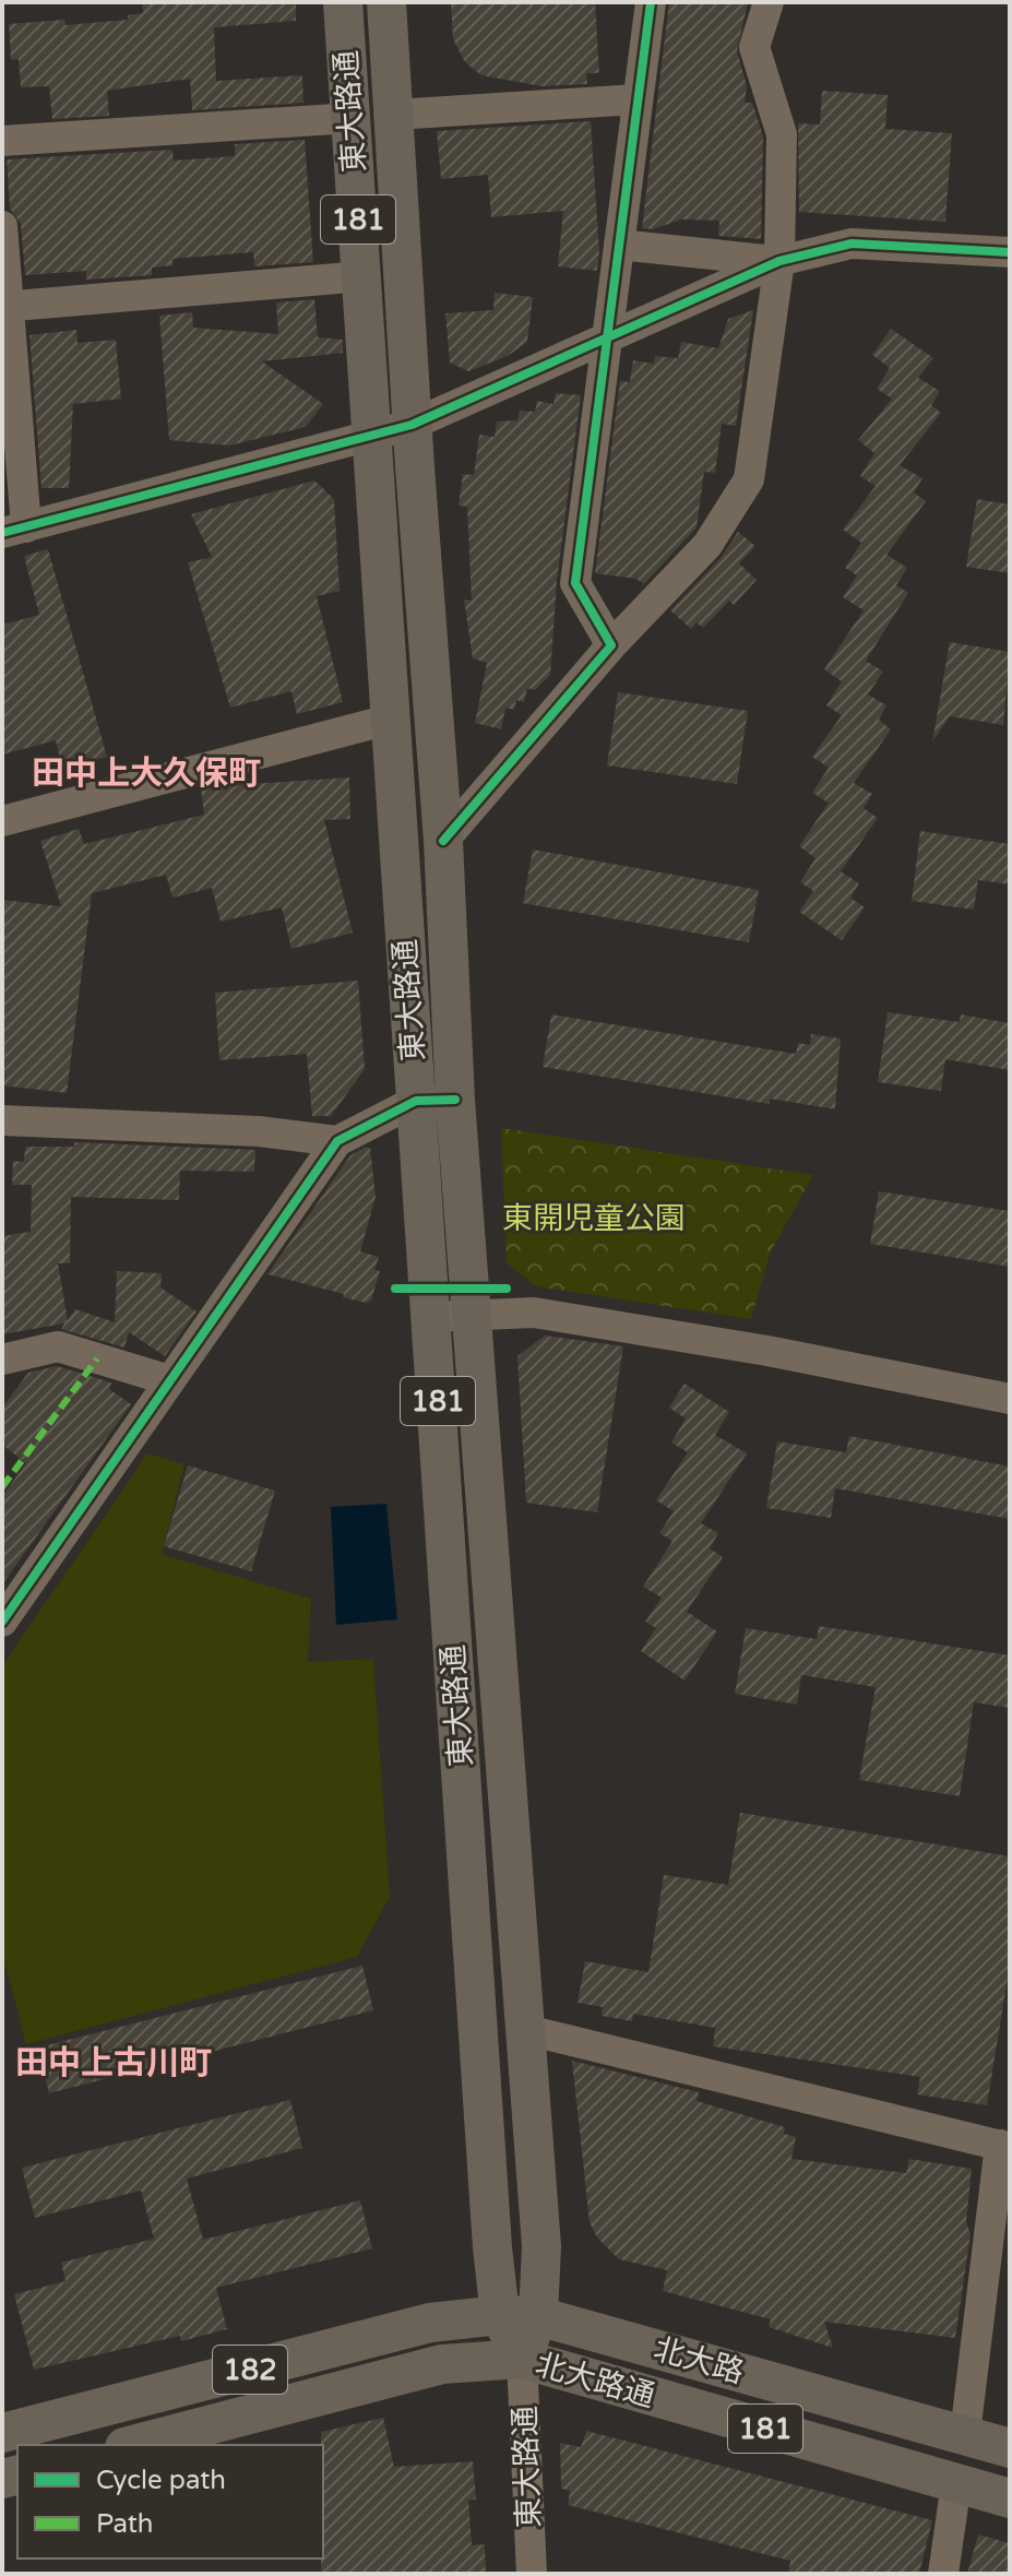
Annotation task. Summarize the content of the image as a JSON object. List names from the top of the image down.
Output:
{
  "streets": {
    "main road": [
      "東大路通",
      "181",
      "北大路",
      "182",
      "北大路通"
    ]
  },
  "crossings": [
    ["東大路通", "北大路"],
    ["東大路通", "182"],
    ["東大路通", "北大路通"],
    ["北大路", "182"]
  ],
  "districts": ["田中上大久保町", "田中上古川町"],
  "parks": ["東開児童公園"],
  "legend": ["Cycle path", "Path"]
}
